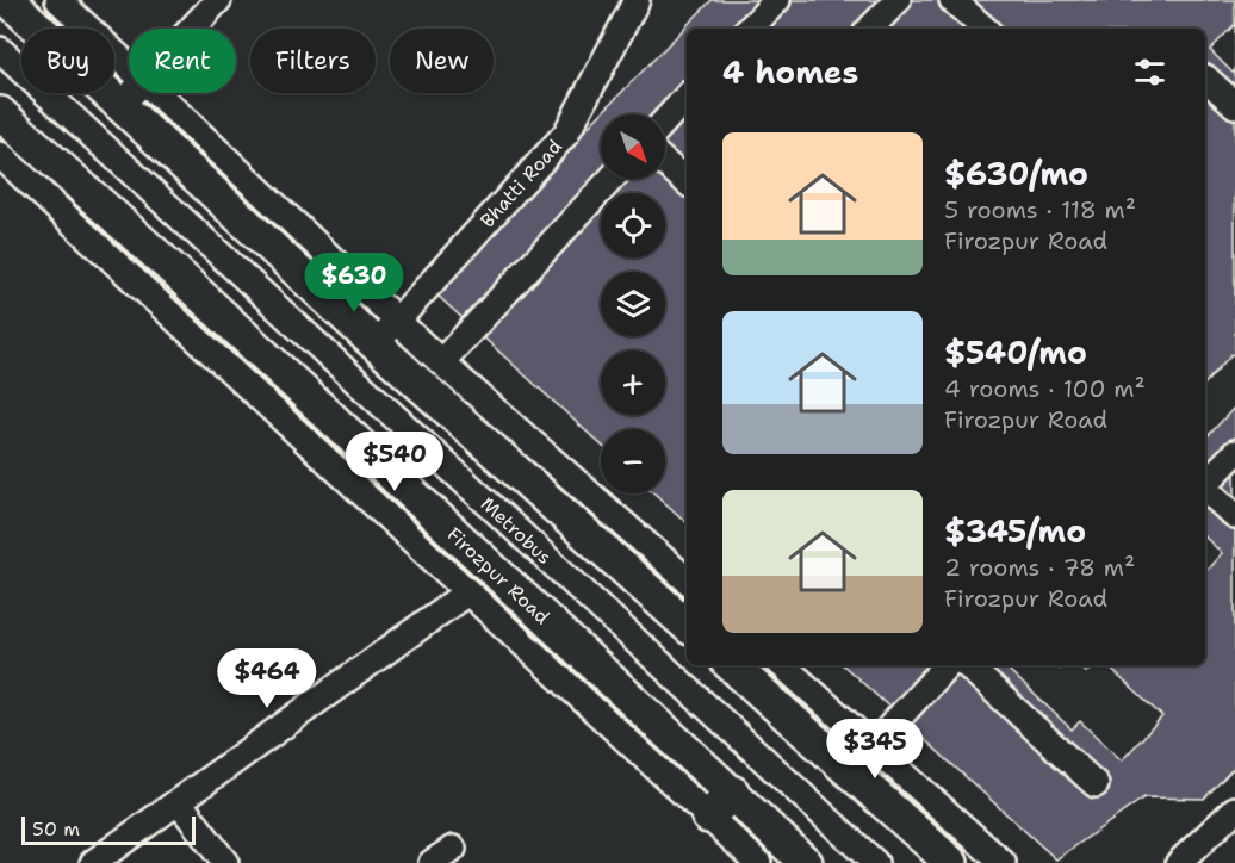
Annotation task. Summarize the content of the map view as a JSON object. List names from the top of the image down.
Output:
{
  "streets": {
    "main road": ["Firozpur Road"],
    "street": ["Bhatti Road", "Metrobus"]
  },
  "scale_bar": "50 m",
  "north": "bottom right",
  "page": {
    "chip": [
      "Buy",
      "Rent",
      "Filters",
      "New"
    ],
    "heading": "4 homes",
    "map_buttons": ["+", "−"],
    "list": [
      {
        "name": "$630/mo",
        "note": "5 rooms · 118 m² · Firozpur Road"
      },
      {
        "name": "$540/mo",
        "note": "4 rooms · 100 m² · Firozpur Road"
      },
      {
        "name": "$345/mo",
        "note": "2 rooms · 78 m² · Firozpur Road"
      }
    ],
    "price": [
      "$630",
      "$540",
      "$464",
      "$345"
    ],
    "scale": "50 m"
  }
}
